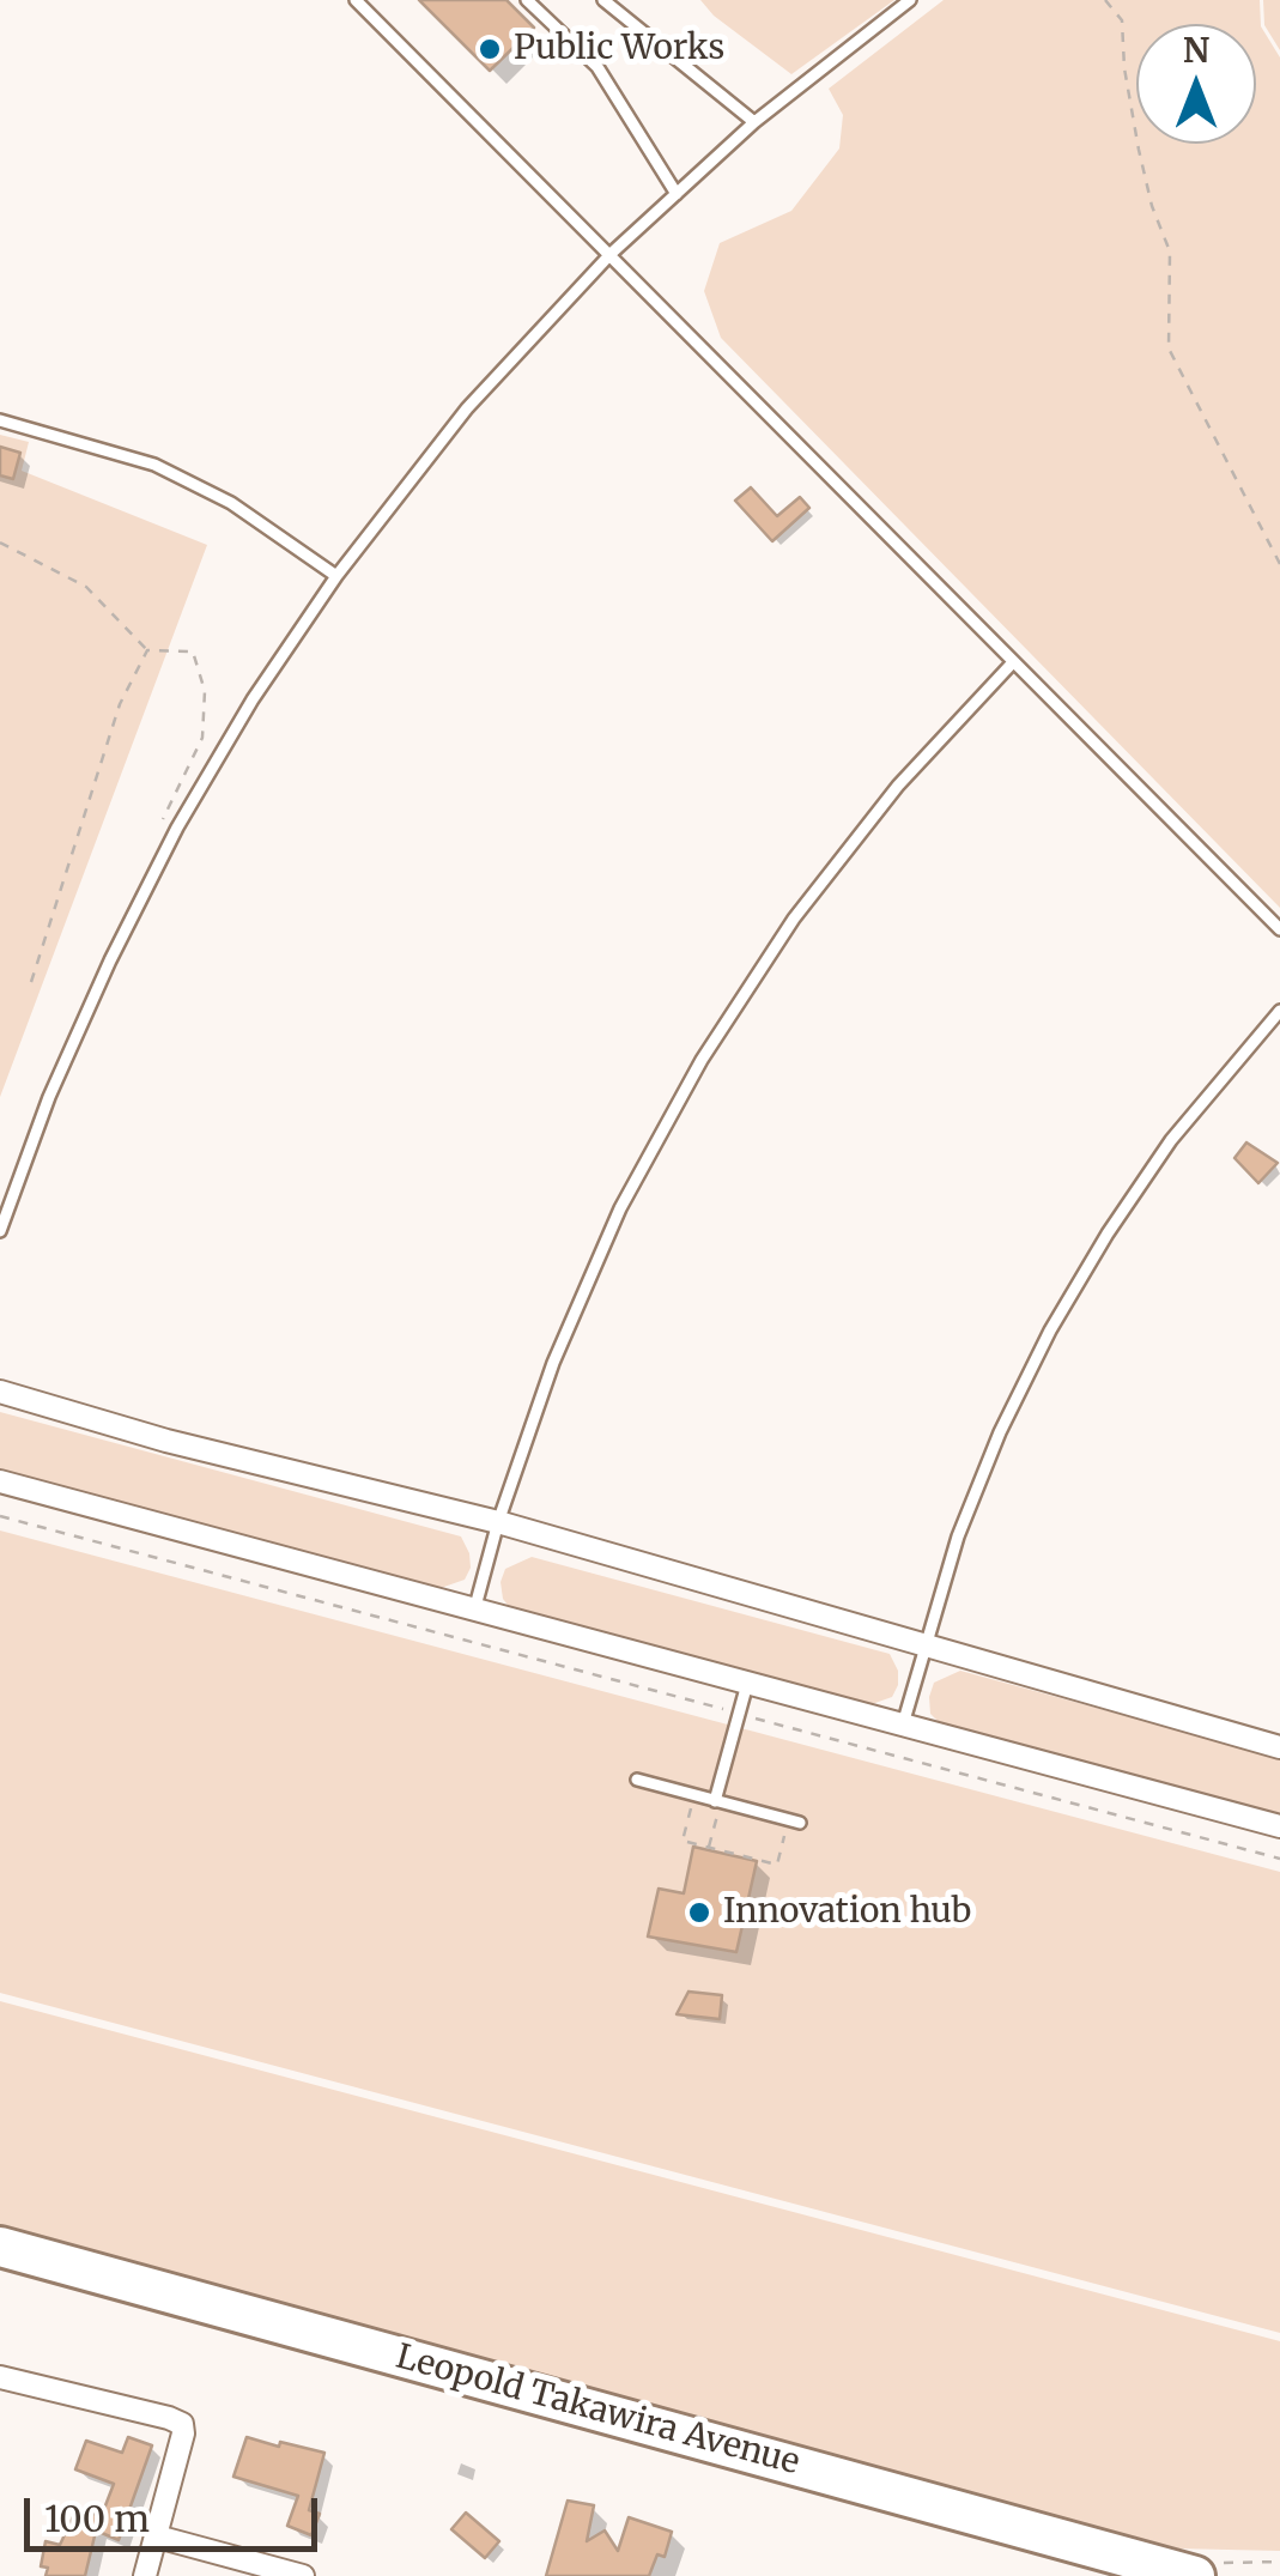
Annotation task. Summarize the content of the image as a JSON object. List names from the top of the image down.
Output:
{
  "streets": {
    "highway": ["Leopold Takawira Avenue"]
  },
  "places": ["Public Works", "Innovation hub"],
  "scale_bar": "100 m",
  "north": "top"
}
